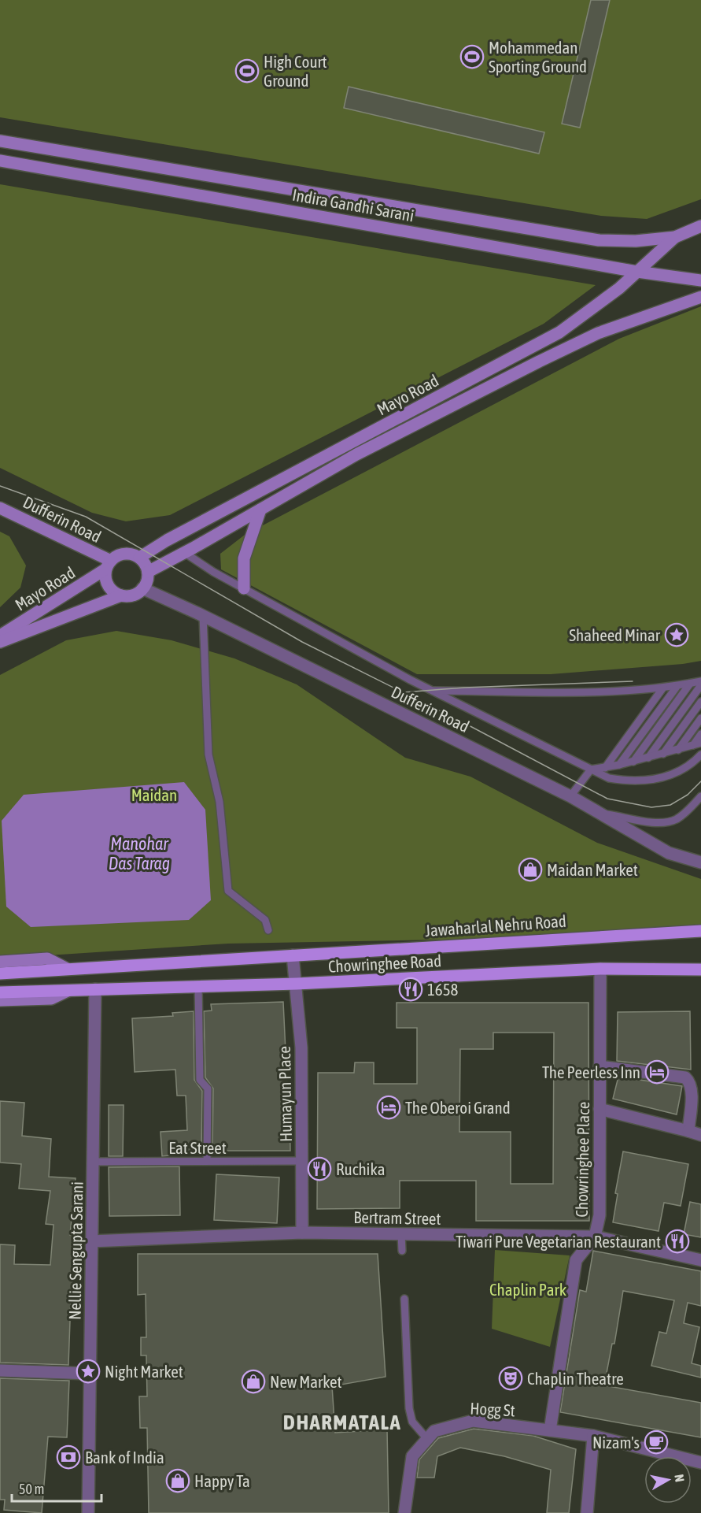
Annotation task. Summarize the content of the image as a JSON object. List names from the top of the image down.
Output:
{
  "streets": {
    "main road": [
      "Indira Gandhi Sarani",
      "Mayo Road",
      "Dufferin Road",
      "Jawaharlal Nehru Road",
      "Chowringhee Road"
    ],
    "street": [
      "Humayun Place",
      "Chowringhee Place",
      "Bertram Street",
      "Nellie Sengupta Sarani",
      "Hogg St"
    ],
    "lane": ["Eat Street"]
  },
  "crossings": [
    ["Indira Gandhi Sarani", "Mayo Road"],
    ["Mayo Road", "Dufferin Road"],
    ["Jawaharlal Nehru Road", "Humayun Place"],
    ["Chowringhee Road", "Humayun Place"],
    ["Chowringhee Road", "Chowringhee Place"],
    ["Chowringhee Road", "Nellie Sengupta Sarani"],
    ["Humayun Place", "Eat Street"],
    ["Humayun Place", "Bertram Street"],
    ["Eat Street", "Nellie Sengupta Sarani"],
    ["Chowringhee Place", "Bertram Street"],
    ["Bertram Street", "Nellie Sengupta Sarani"]
  ],
  "districts": ["DHARMATALA"],
  "water": ["Manohar Das Tarag"],
  "parks": ["Maidan", "Chaplin Park"],
  "places": {
    "sports": ["Mohammedan Sporting Ground", "High Court Ground"],
    "place": ["Shaheed Minar", "Night Market"],
    "shop": ["Maidan Market", "New Market", "Happy Ta"],
    "restaurant": ["1658", "Ruchika", "Tiwari Pure Vegetarian Restaurant"],
    "hotel": ["The Peerless Inn", "The Oberoi Grand"],
    "theatre": ["Chaplin Theatre"],
    "cafe": ["Nizam's"],
    "bank": ["Bank of India"]
  },
  "scale_bar": "50 m",
  "north": "right"
}
